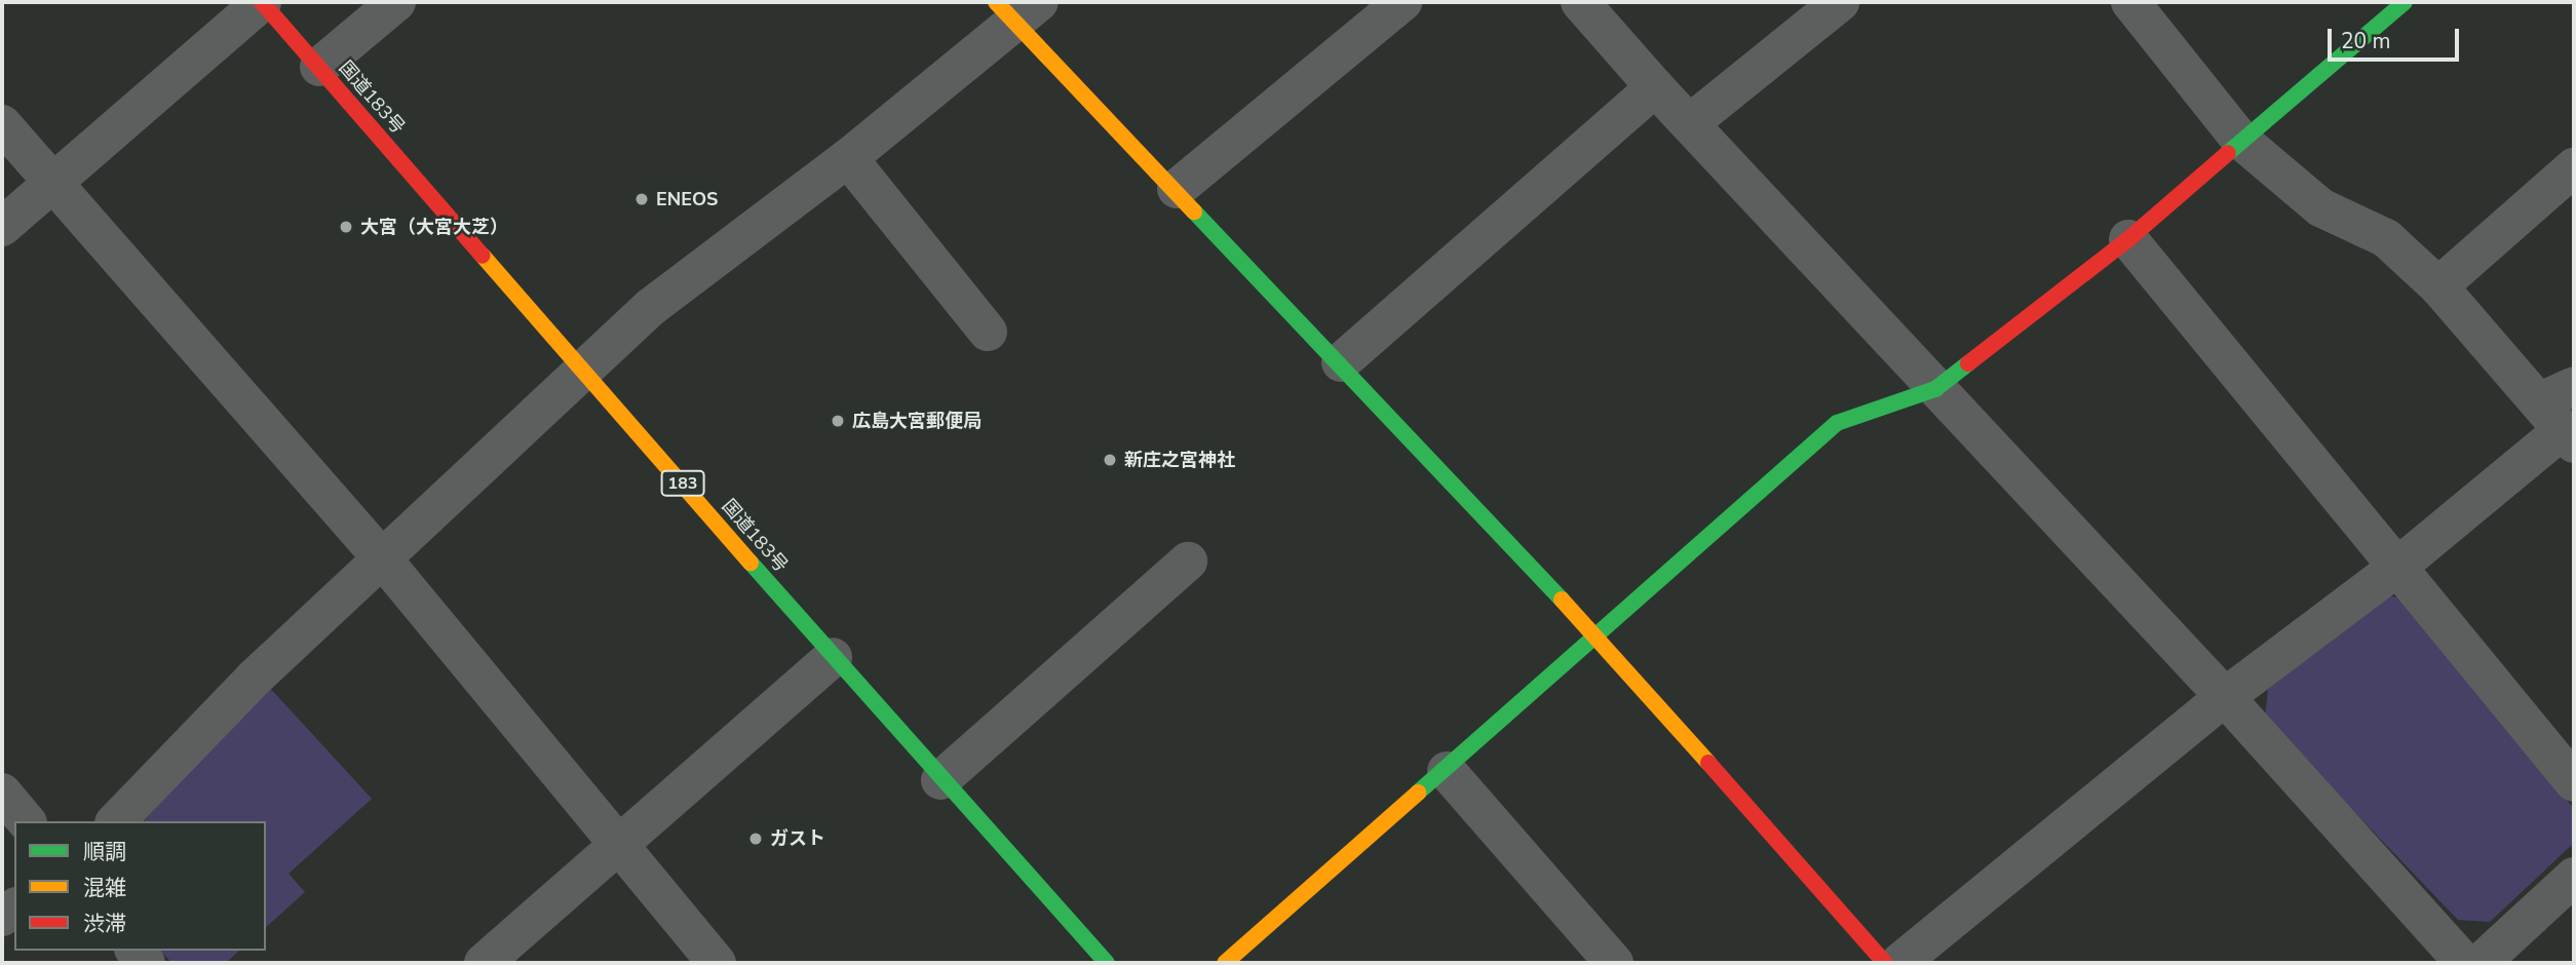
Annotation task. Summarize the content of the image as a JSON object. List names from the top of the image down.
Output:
{
  "streets": {
    "main road": ["国道183号", "183"]
  },
  "places": [
    "ENEOS",
    "大宮（大宮大芝）",
    "広島大宮郵便局",
    "新庄之宮神社",
    "ガスト"
  ],
  "legend": ["順調", "混雑", "渋滞"],
  "scale_bar": "20 m"
}
